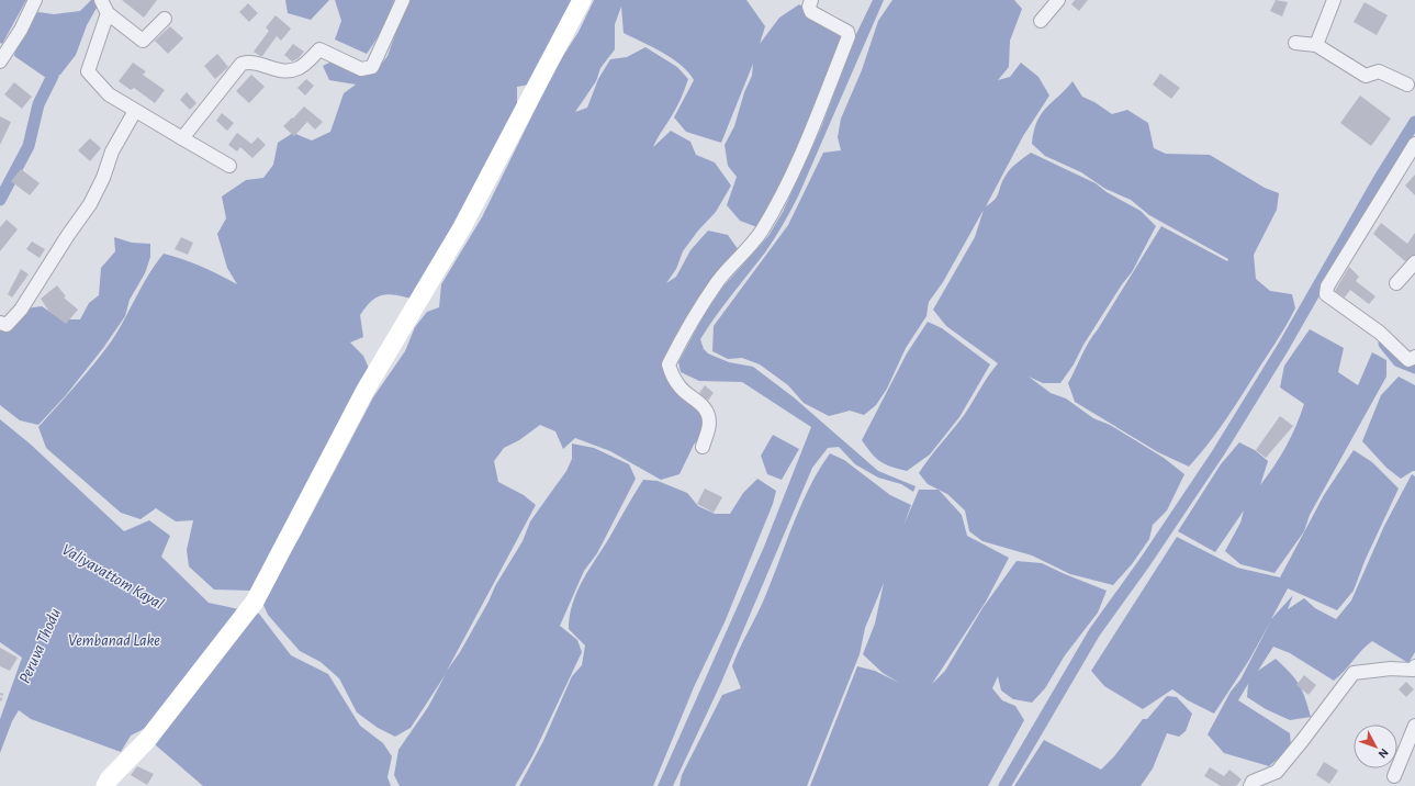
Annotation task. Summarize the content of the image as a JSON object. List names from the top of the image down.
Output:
{
  "water": ["Valiyavattom Kayal", "Vembanad Lake", "Peruva Thodu"],
  "north": "bottom right"
}
